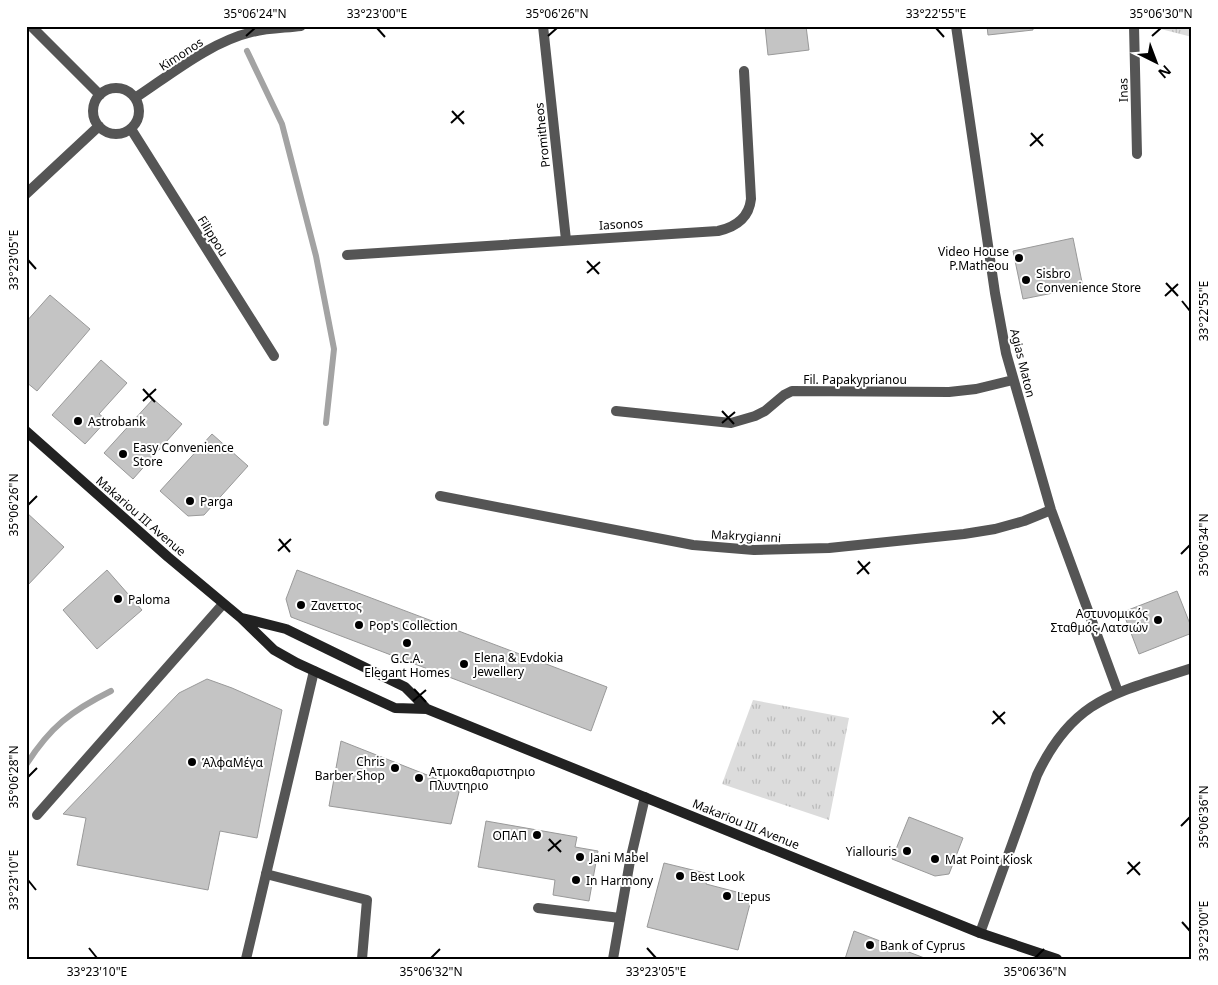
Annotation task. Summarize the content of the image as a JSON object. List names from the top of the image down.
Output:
{
  "streets": {
    "street": [
      "Kimonos",
      "Inas",
      "Promitheos",
      "Iasonos",
      "Filippou",
      "Agias Maton",
      "Fil. Papakyprianou",
      "Makariou III Avenue",
      "Makrygianni"
    ]
  },
  "crossings": [
    ["Kimonos", "Filippou"],
    ["Promitheos", "Iasonos"],
    ["Agias Maton", "Fil. Papakyprianou"],
    ["Agias Maton", "Makrygianni"]
  ],
  "places": [
    "Video House P.Matheou",
    "Sisbro Convenience Store",
    "Astrobank",
    "Easy Convenience Store",
    "Parga",
    "Paloma",
    "Ζανεττος",
    "Αστυνομικός Σταθμός Λατσιών",
    "Pop's Collection",
    "G.C.A. Elegant Homes",
    "Elena & Evdokia Jewellery",
    "ΆλφαΜέγα",
    "Chris Barber Shop",
    "Ατμοκαθαριστηριο Πλυντηριο",
    "ΟΠΑΠ",
    "Yiallouris",
    "Jani Mabel",
    "Mat Point Kiosk",
    "Best Look",
    "In Harmony",
    "Lepus",
    "Bank of Cyprus"
  ],
  "north": "bottom right",
  "coordinates": [
    "35°06'24\"N",
    "33°23'00\"E",
    "35°06'26\"N",
    "33°22'55\"E",
    "35°06'30\"N",
    "33°23'05\"E",
    "35°06'34\"N",
    "35°06'28\"N",
    "35°06'36\"N",
    "33°23'10\"E",
    "35°06'32\"N"
  ]
}
